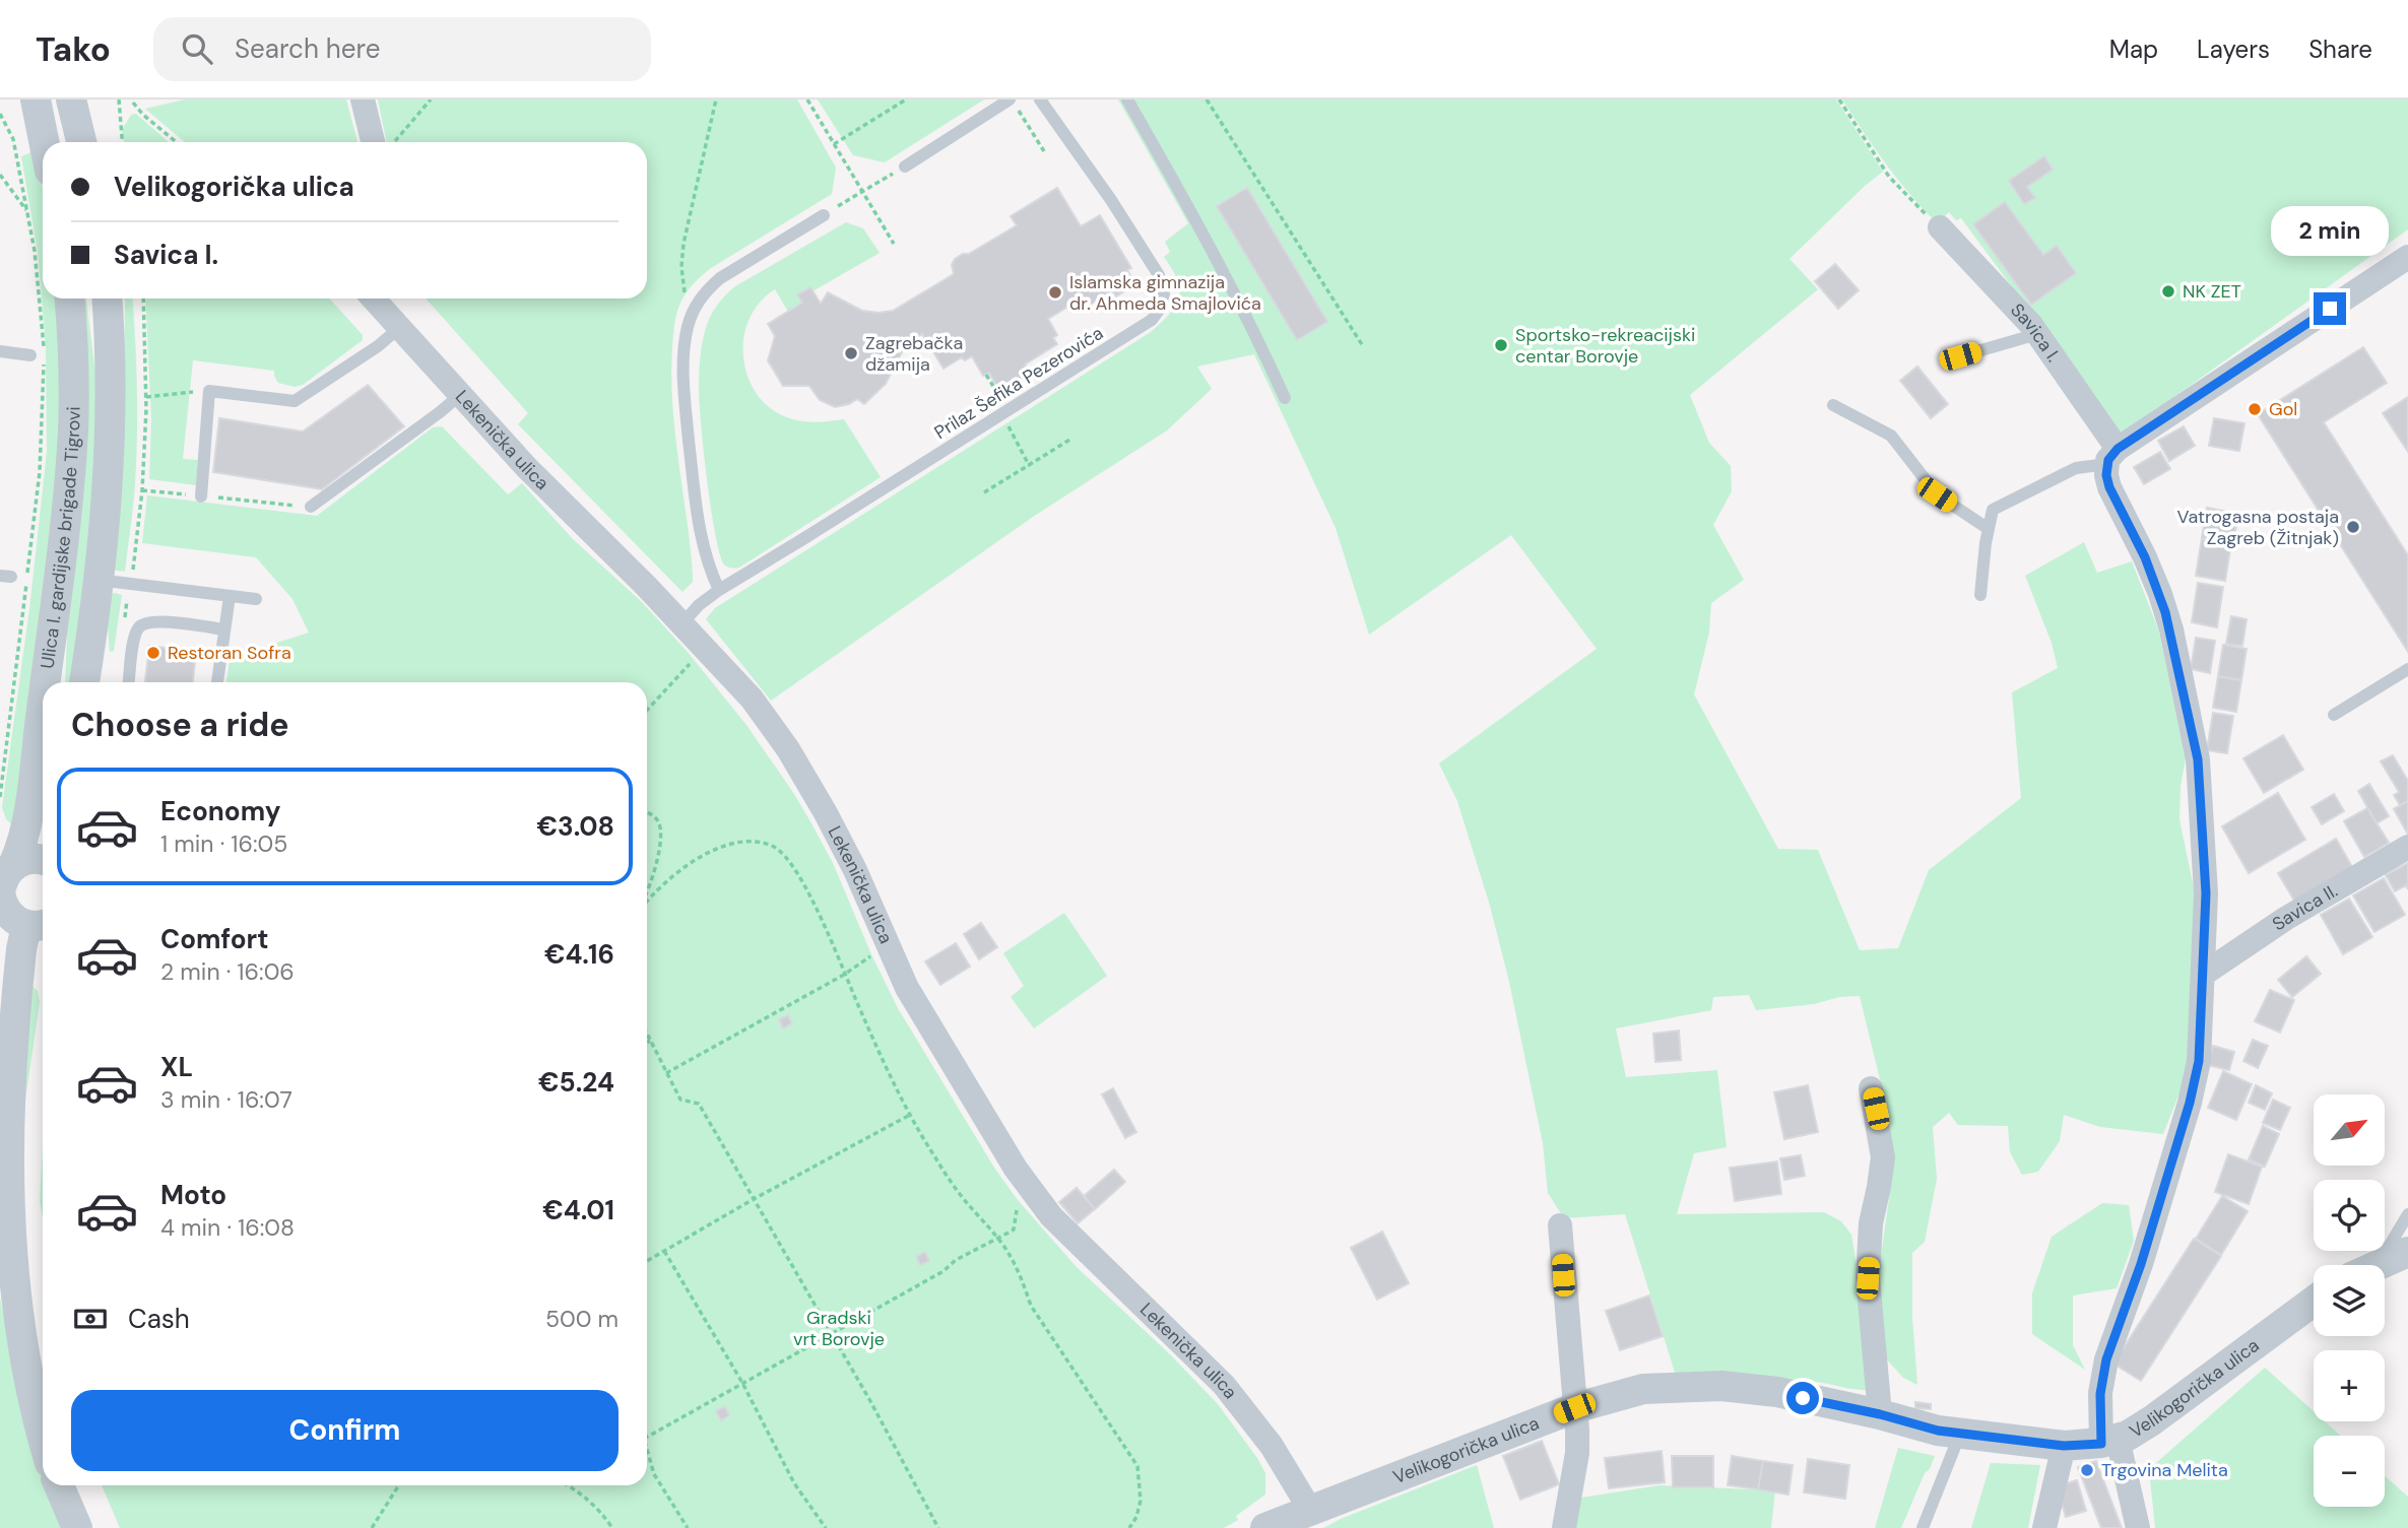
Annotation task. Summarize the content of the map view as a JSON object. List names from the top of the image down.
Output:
{
  "streets": {
    "street": [
      "Savica I.",
      "Lekenička ulica",
      "Ulica I. gardijske brigade Tigrovi",
      "Savica II.",
      "Velikogorička ulica"
    ],
    "lane": ["Prilaz Šefika Pezerovića"]
  },
  "crossings": [
    ["Savica I.", "Savica II."],
    ["Savica I.", "Velikogorička ulica"],
    ["Lekenička ulica", "Velikogorička ulica"]
  ],
  "parks": ["Gradski vrt Borovje"],
  "places": [
    "NK ZET",
    "Islamska gimnazija dr. Ahmeda Smajlovića",
    "Sportsko-rekreacijski centar Borovje",
    "Zagrebačka džamija",
    "Gol",
    "Vatrogasna postaja Zagreb (Žitnjak)",
    "Restoran Sofra",
    "Trgovina Melita"
  ],
  "north": "top right",
  "page": {
    "header": "Tako",
    "search": "Search here",
    "nav": ["Map", "Layers", "Share"],
    "banner": ["Velikogorička ulica", "Savica I."],
    "bubble": "2 min",
    "heading": "Choose a ride",
    "list": [
      {
        "name": "Economy",
        "note": "1 min · 16:05",
        "value": "€3.08"
      },
      {
        "name": "Comfort",
        "note": "2 min · 16:06",
        "value": "€4.16"
      },
      {
        "name": "XL",
        "note": "3 min · 16:07",
        "value": "€5.24"
      },
      {
        "name": "Moto",
        "note": "4 min · 16:08",
        "value": "€4.01"
      }
    ],
    "map_buttons": ["+", "−"],
    "pay": ["Cash", "500 m"],
    "buttons": "Confirm"
  }
}
